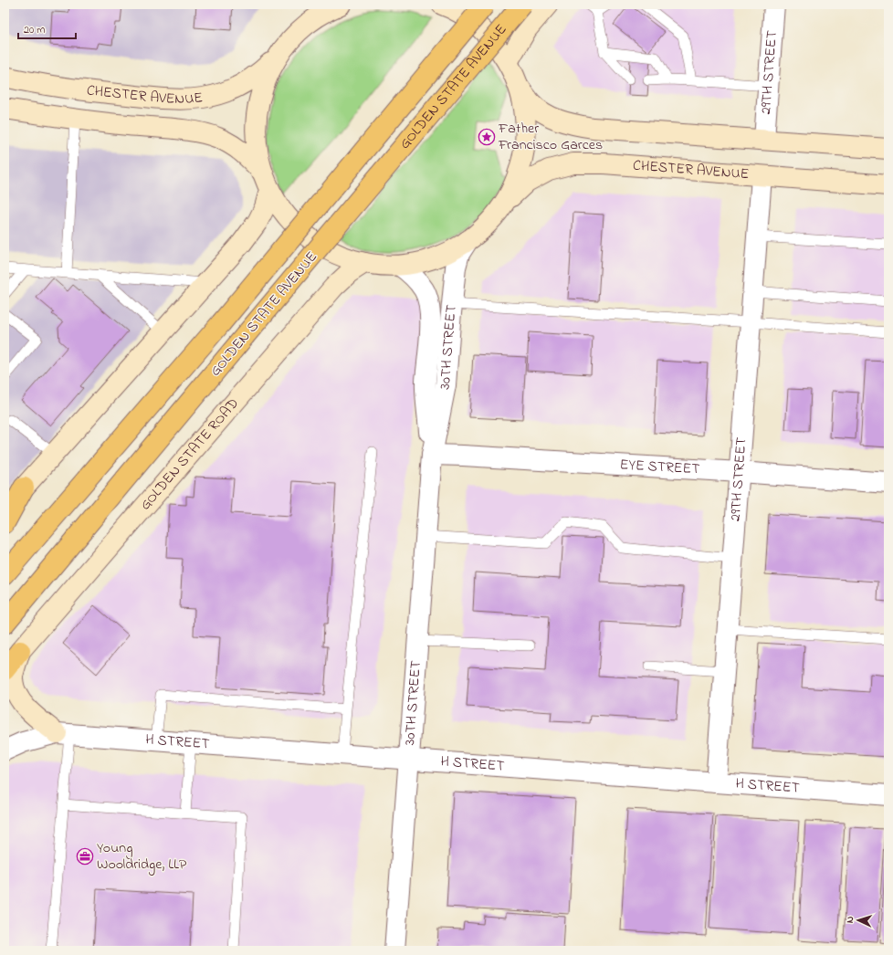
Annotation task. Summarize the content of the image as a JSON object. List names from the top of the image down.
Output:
{
  "streets": {
    "highway": ["GOLDEN STATE AVENUE"],
    "main road": ["CHESTER AVENUE", "GOLDEN STATE ROAD"],
    "street": [
      "29TH STREET",
      "30TH STREET",
      "EYE STREET",
      "H STREET"
    ]
  },
  "crossings": [
    ["29TH STREET", "CHESTER AVENUE"],
    ["29TH STREET", "EYE STREET"],
    ["29TH STREET", "H STREET"],
    ["30TH STREET", "EYE STREET"],
    ["30TH STREET", "H STREET"]
  ],
  "places": {
    "place": ["Father Francisco Garces"],
    "office": ["Young Wooldridge, LLP"]
  },
  "scale_bar": "20 m",
  "north": "left"
}
